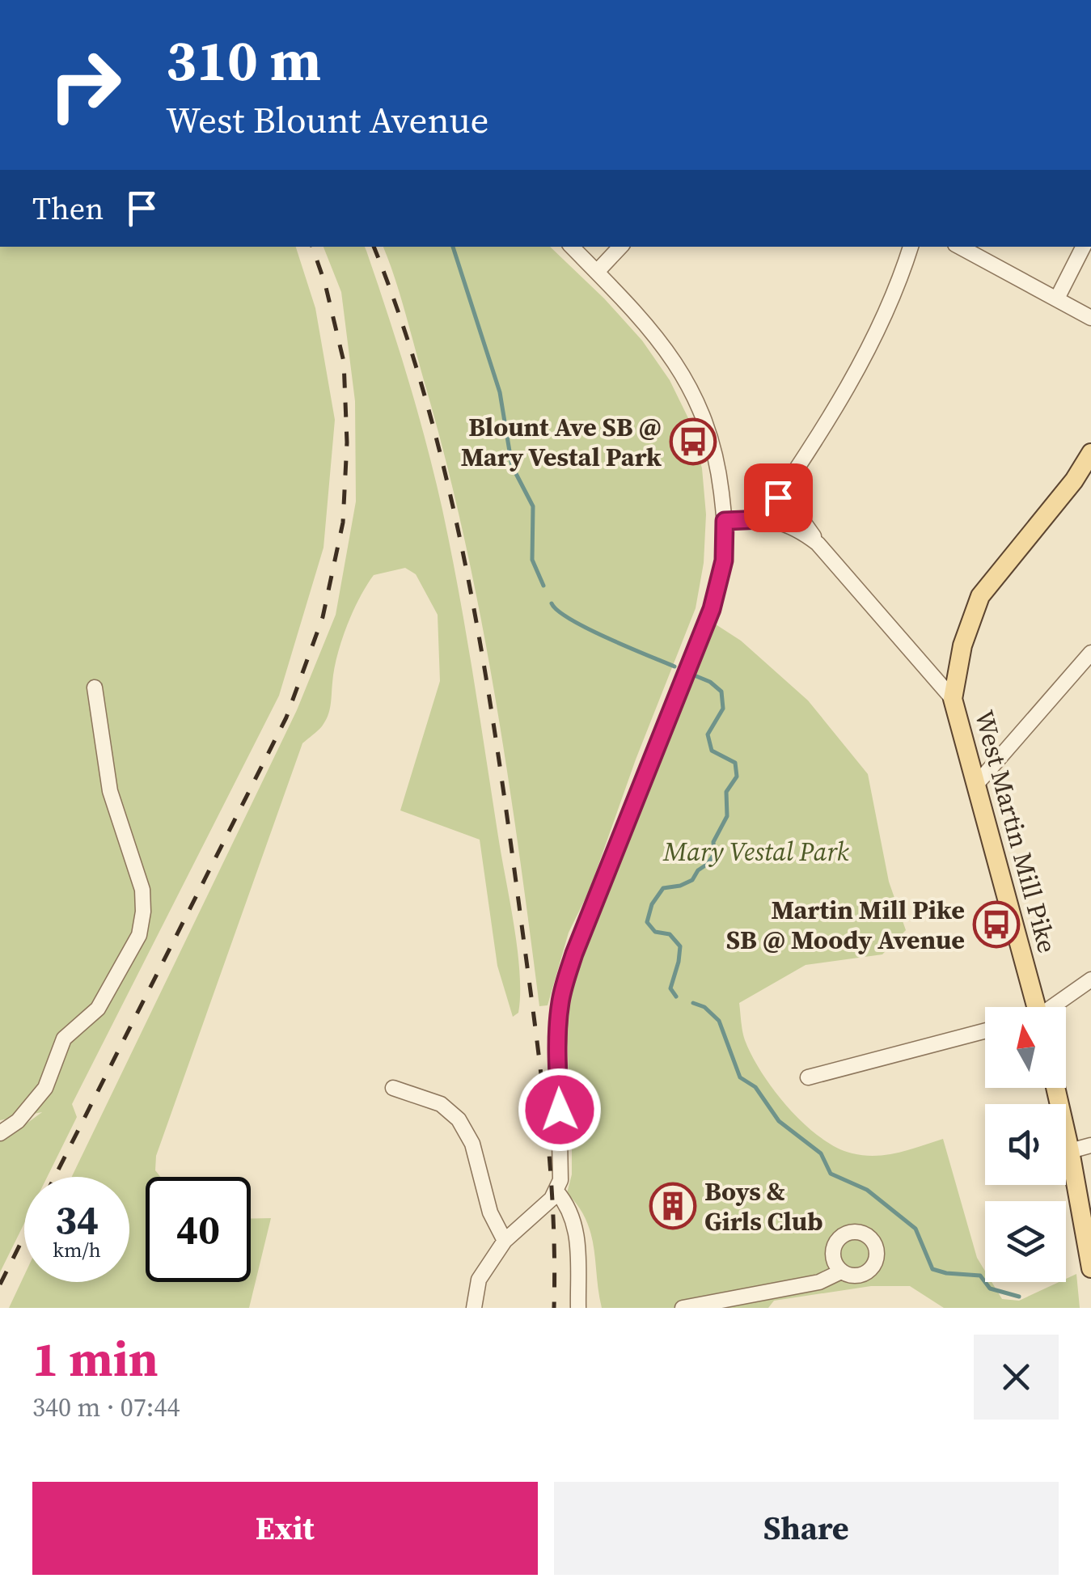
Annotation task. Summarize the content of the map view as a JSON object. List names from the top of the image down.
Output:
{
  "streets": {
    "main road": ["West Martin Mill Pike"]
  },
  "parks": ["Mary Vestal Park"],
  "places": {
    "bus stop": ["Blount Ave SB @ Mary Vestal Park", "Martin Mill Pike SB @ Moody Avenue"],
    "building": ["Boys & Girls Club"]
  },
  "north": "top",
  "page": {
    "turn": ["310 m", "West Blount Avenue"],
    "then": "Then",
    "speed": "34 km/h",
    "limit": "40",
    "heading": ["1 min", "340 m · 07:44"],
    "buttons": ["Exit", "Share"]
  }
}
